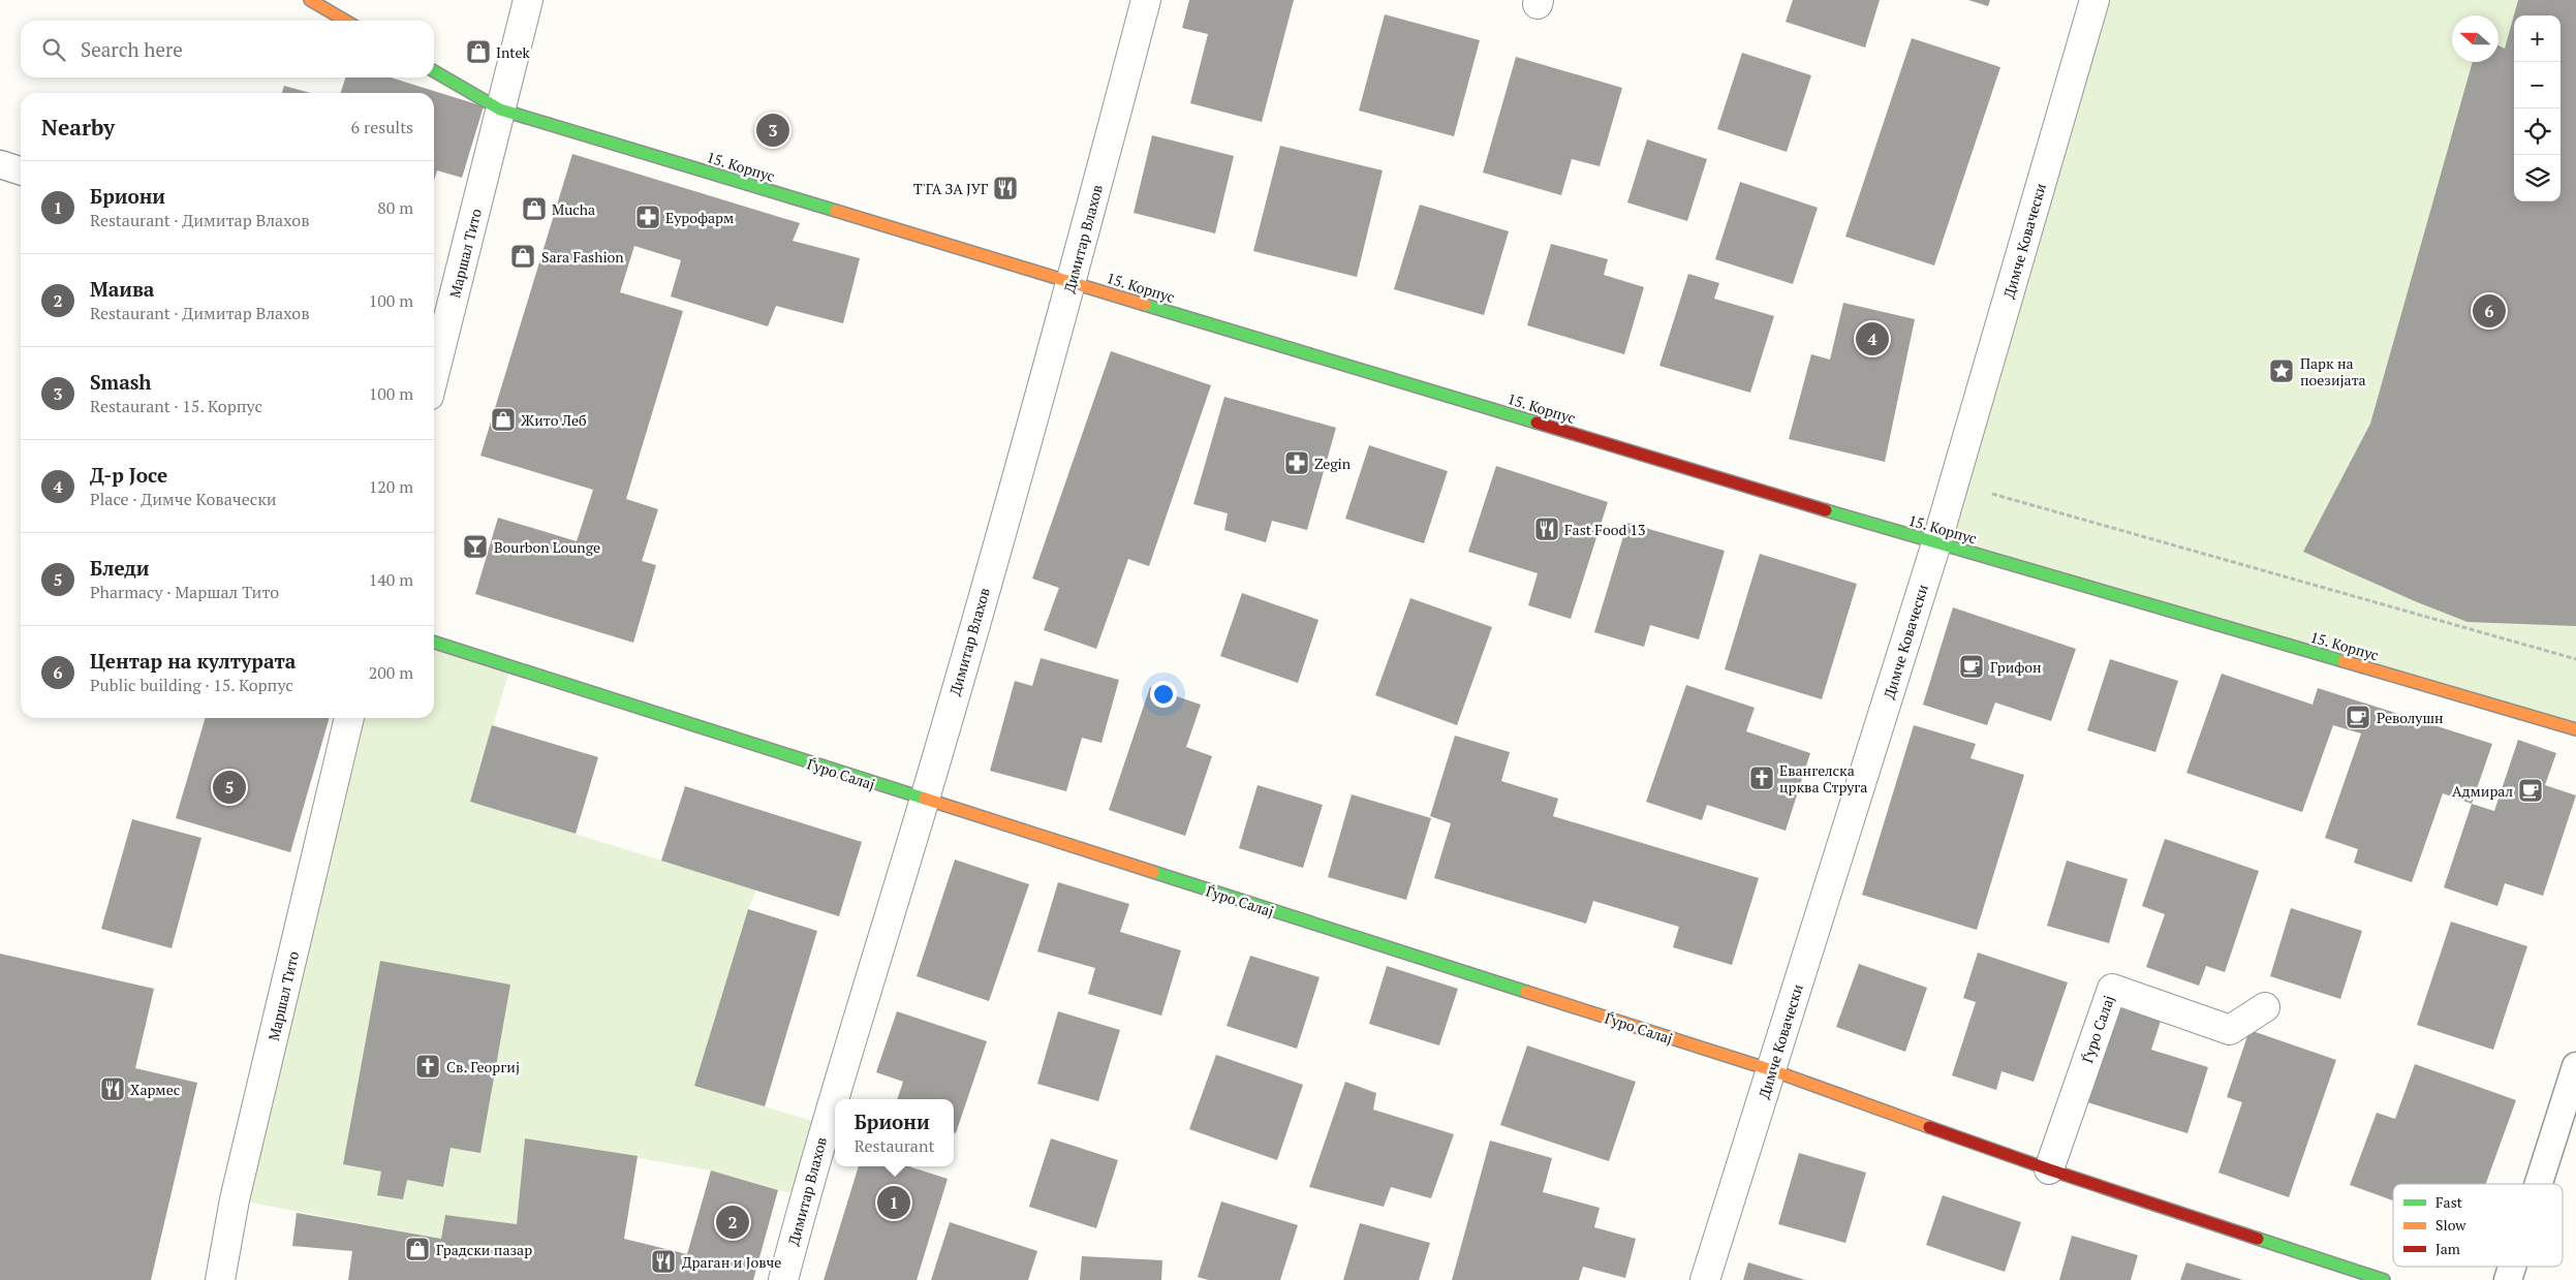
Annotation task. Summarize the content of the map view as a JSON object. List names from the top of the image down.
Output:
{
  "streets": {
    "street": [
      "15. Корпус",
      "Димитар Влахов",
      "Димче Ковачески",
      "Маршал Тито",
      "Ѓуро Салај"
    ]
  },
  "crossings": [
    ["15. Корпус", "Димитар Влахов"],
    ["15. Корпус", "Димче Ковачески"],
    ["15. Корпус", "Маршал Тито"],
    ["Димитар Влахов", "Ѓуро Салај"],
    ["Димче Ковачески", "Ѓуро Салај"]
  ],
  "places": {
    "shop": [
      "Intek",
      "Mucha",
      "Sara Fashion",
      "Жито Леб",
      "Градски пазар"
    ],
    "restaurant": [
      "Т'ГА ЗА ЈУГ",
      "Fast Food 13",
      "Хармес",
      "Драган и Јовче"
    ],
    "pharmacy": ["Еурофарм", "Zegin"],
    "place": ["Парк на поезијата"],
    "bar": ["Bourbon Lounge"],
    "cafe": ["Грифон", "Револушн", "Адмирал"],
    "church": ["Евангелска црква Струга", "Св. Георгиј"]
  },
  "legend": ["Fast", "Slow", "Jam"],
  "north": "left",
  "page": {
    "map_buttons": ["+", "−"],
    "search": "Search here",
    "heading": ["Nearby", "6 results"],
    "pins": [
      "3",
      "6",
      "4",
      "5",
      "1",
      "2"
    ],
    "list": [
      {
        "mark": "1",
        "name": "Бриони",
        "note": "Restaurant · Димитар Влахов",
        "value": "80 m"
      },
      {
        "mark": "2",
        "name": "Маива",
        "note": "Restaurant · Димитар Влахов",
        "value": "100 m"
      },
      {
        "mark": "3",
        "name": "Smash",
        "note": "Restaurant · 15. Корпус",
        "value": "100 m"
      },
      {
        "mark": "4",
        "name": "Д-р Јосе",
        "note": "Place · Димче Ковачески",
        "value": "120 m"
      },
      {
        "mark": "5",
        "name": "Бледи",
        "note": "Pharmacy · Маршал Тито",
        "value": "140 m"
      },
      {
        "mark": "6",
        "name": "Центар на културата",
        "note": "Public building · 15. Корпус",
        "value": "200 m"
      }
    ],
    "popup": ["Бриони", "Restaurant"]
  }
}
